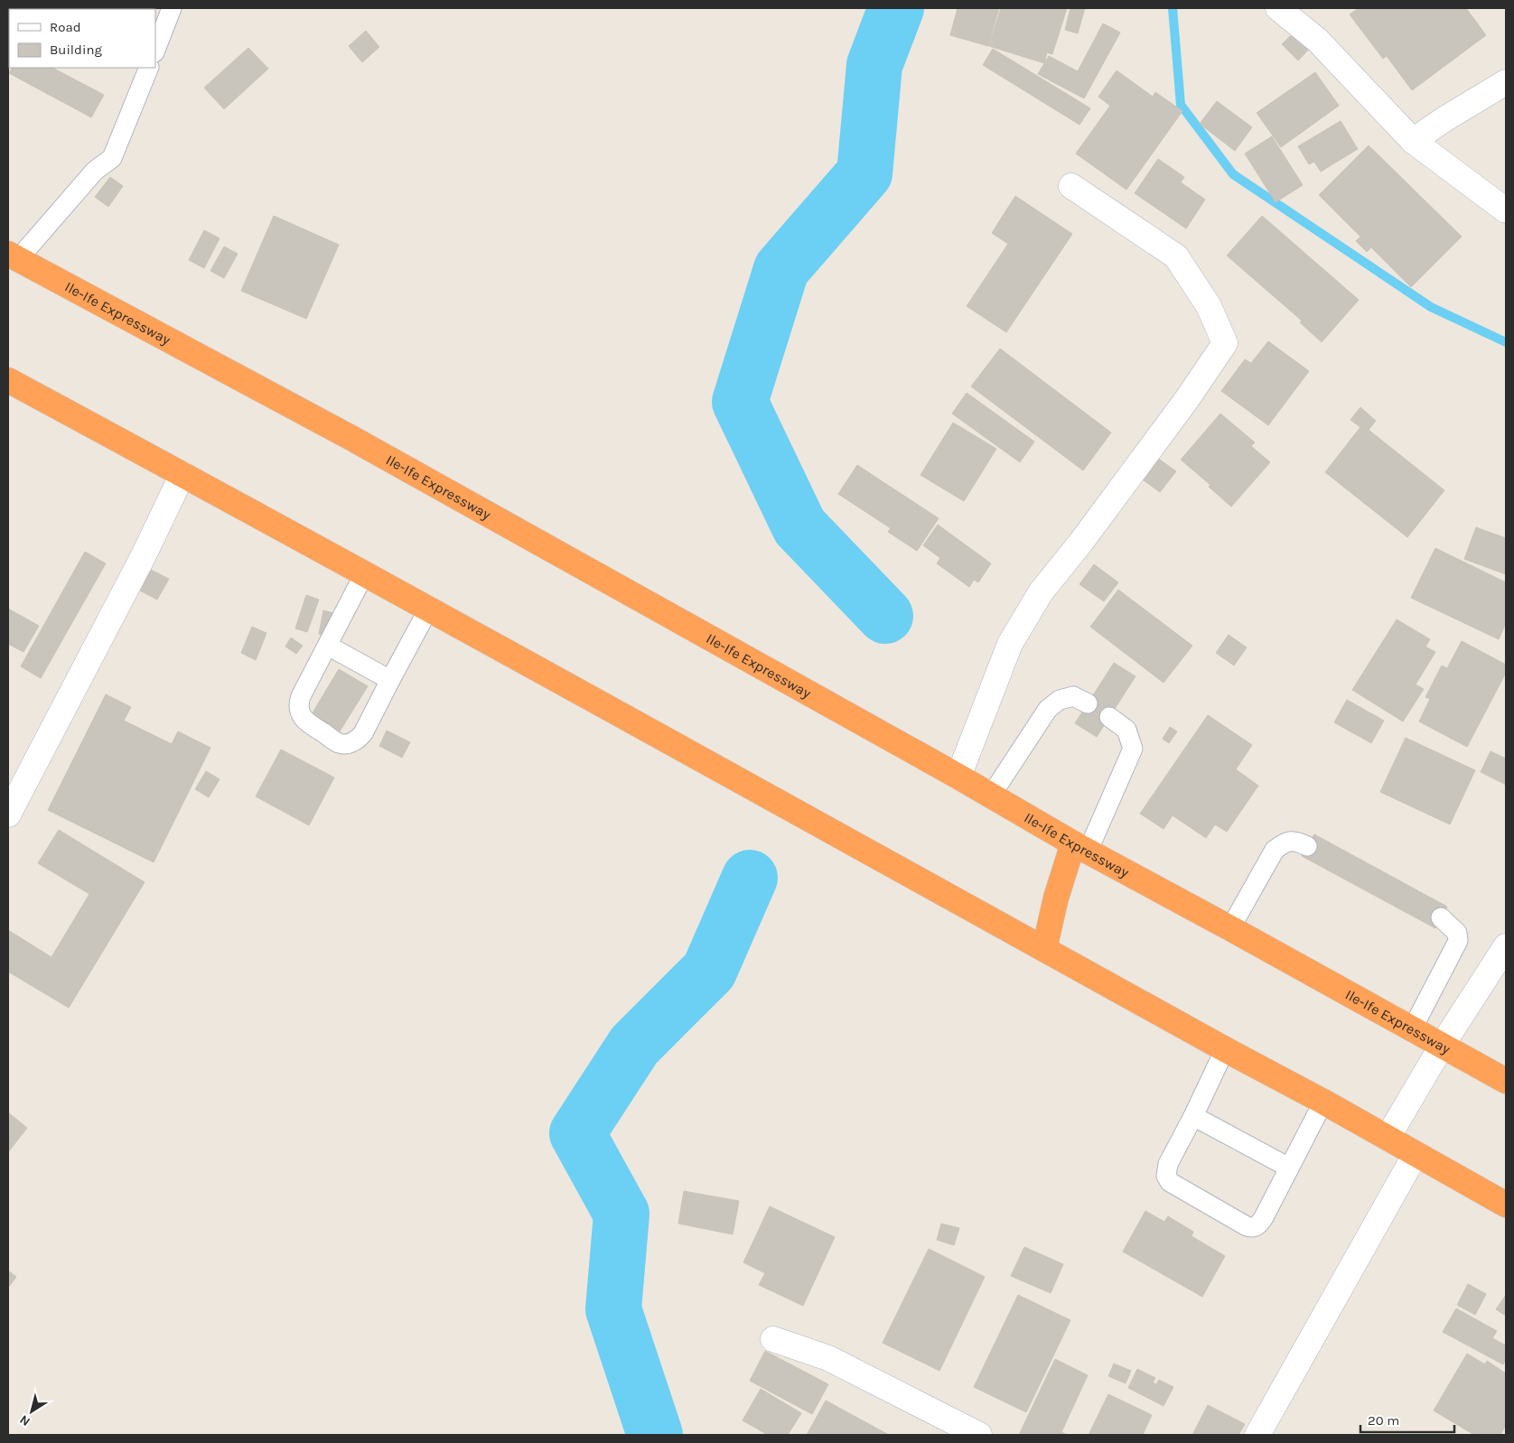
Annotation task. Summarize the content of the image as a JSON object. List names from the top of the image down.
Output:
{
  "streets": {
    "highway": ["Ile-Ife Expressway"]
  },
  "legend": ["Road", "Building"],
  "scale_bar": "20 m",
  "north": "bottom left"
}
